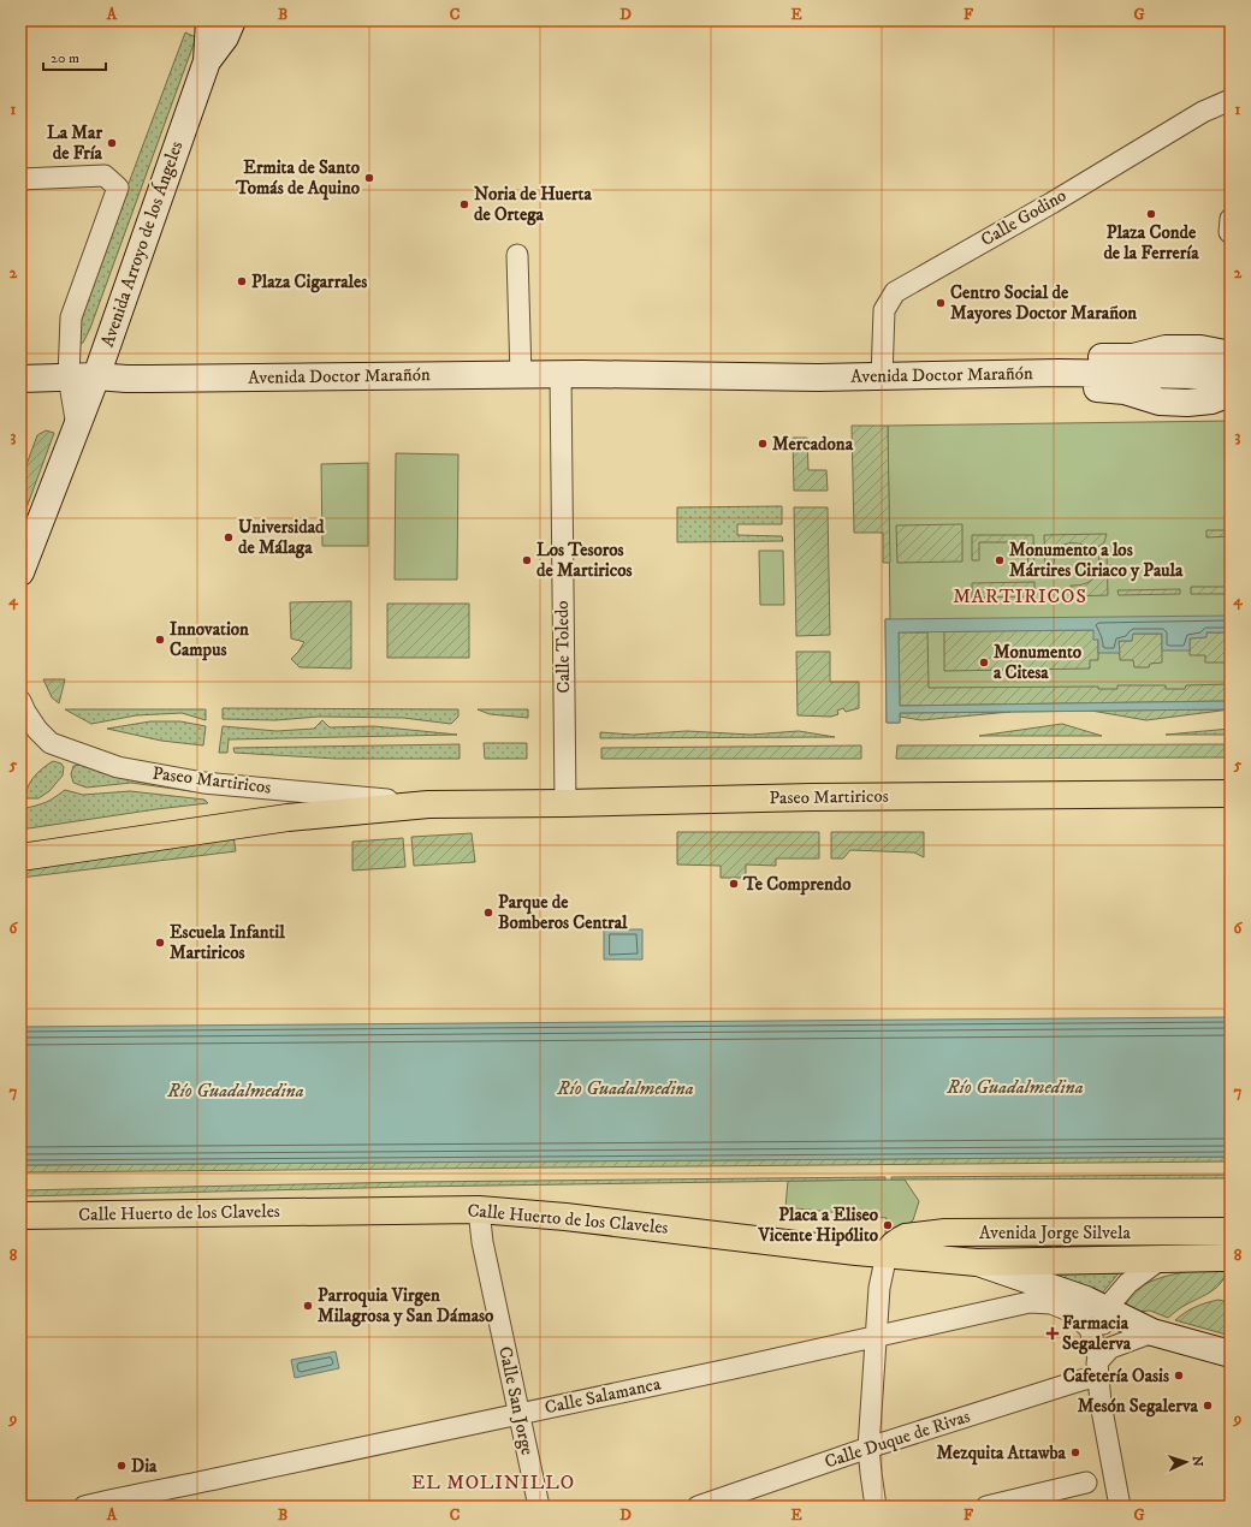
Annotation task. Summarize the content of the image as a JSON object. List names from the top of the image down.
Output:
{
  "streets": {
    "main road": [
      "Avenida Arroyo de los Ángeles",
      "Avenida Doctor Marañón",
      "Paseo Martiricos",
      "Calle Huerto de los Claveles",
      "Avenida Jorge Silvela"
    ],
    "street": [
      "Calle Godino",
      "Calle Toledo",
      "Calle Salamanca",
      "Calle San Jorge",
      "Calle Duque de Rivas"
    ]
  },
  "crossings": [
    ["Calle Godino", "Avenida Doctor Marañón"],
    ["Avenida Arroyo de los Ángeles", "Avenida Doctor Marañón"],
    ["Avenida Doctor Marañón", "Calle Toledo"],
    ["Calle Toledo", "Paseo Martiricos"],
    ["Calle Huerto de los Claveles", "Avenida Jorge Silvela"],
    ["Calle Huerto de los Claveles", "Calle San Jorge"],
    ["Calle Salamanca", "Calle San Jorge"],
    ["Calle Salamanca", "Calle Duque de Rivas"]
  ],
  "districts": ["MARTIRICOS", "EL MOLINILLO"],
  "water": ["Río Guadalmedina"],
  "places": {
    "other": [
      "La Mar de Fría",
      "Ermita de Santo Tomás de Aquino",
      "Noria de Huerta de Ortega",
      "Plaza Conde de la Ferrería",
      "Plaza Cigarrales",
      "Centro Social de Mayores Doctor Marañon",
      "Mercadona",
      "Universidad de Málaga",
      "Los Tesoros de Martiricos",
      "Monumento a los Mártires Ciriaco y Paula",
      "Innovation Campus",
      "Monumento a Citesa",
      "Te Comprendo",
      "Parque de Bomberos Central",
      "Escuela Infantil Martiricos",
      "Placa a Eliseo Vicente Hipólito",
      "Parroquia Virgen Milagrosa y San Dámaso",
      "Cafetería Oasis",
      "Mesón Segalerva",
      "Mezquita Attawba",
      "Dia"
    ],
    "health": ["Farmacia Segalerva"]
  },
  "scale_bar": "20 m",
  "north": "right",
  "grid": {
    "columns": [
      "A",
      "B",
      "C",
      "D",
      "E",
      "F",
      "G"
    ],
    "rows": [
      "1",
      "2",
      "3",
      "4",
      "5",
      "6",
      "7",
      "8",
      "9"
    ]
  }
}
